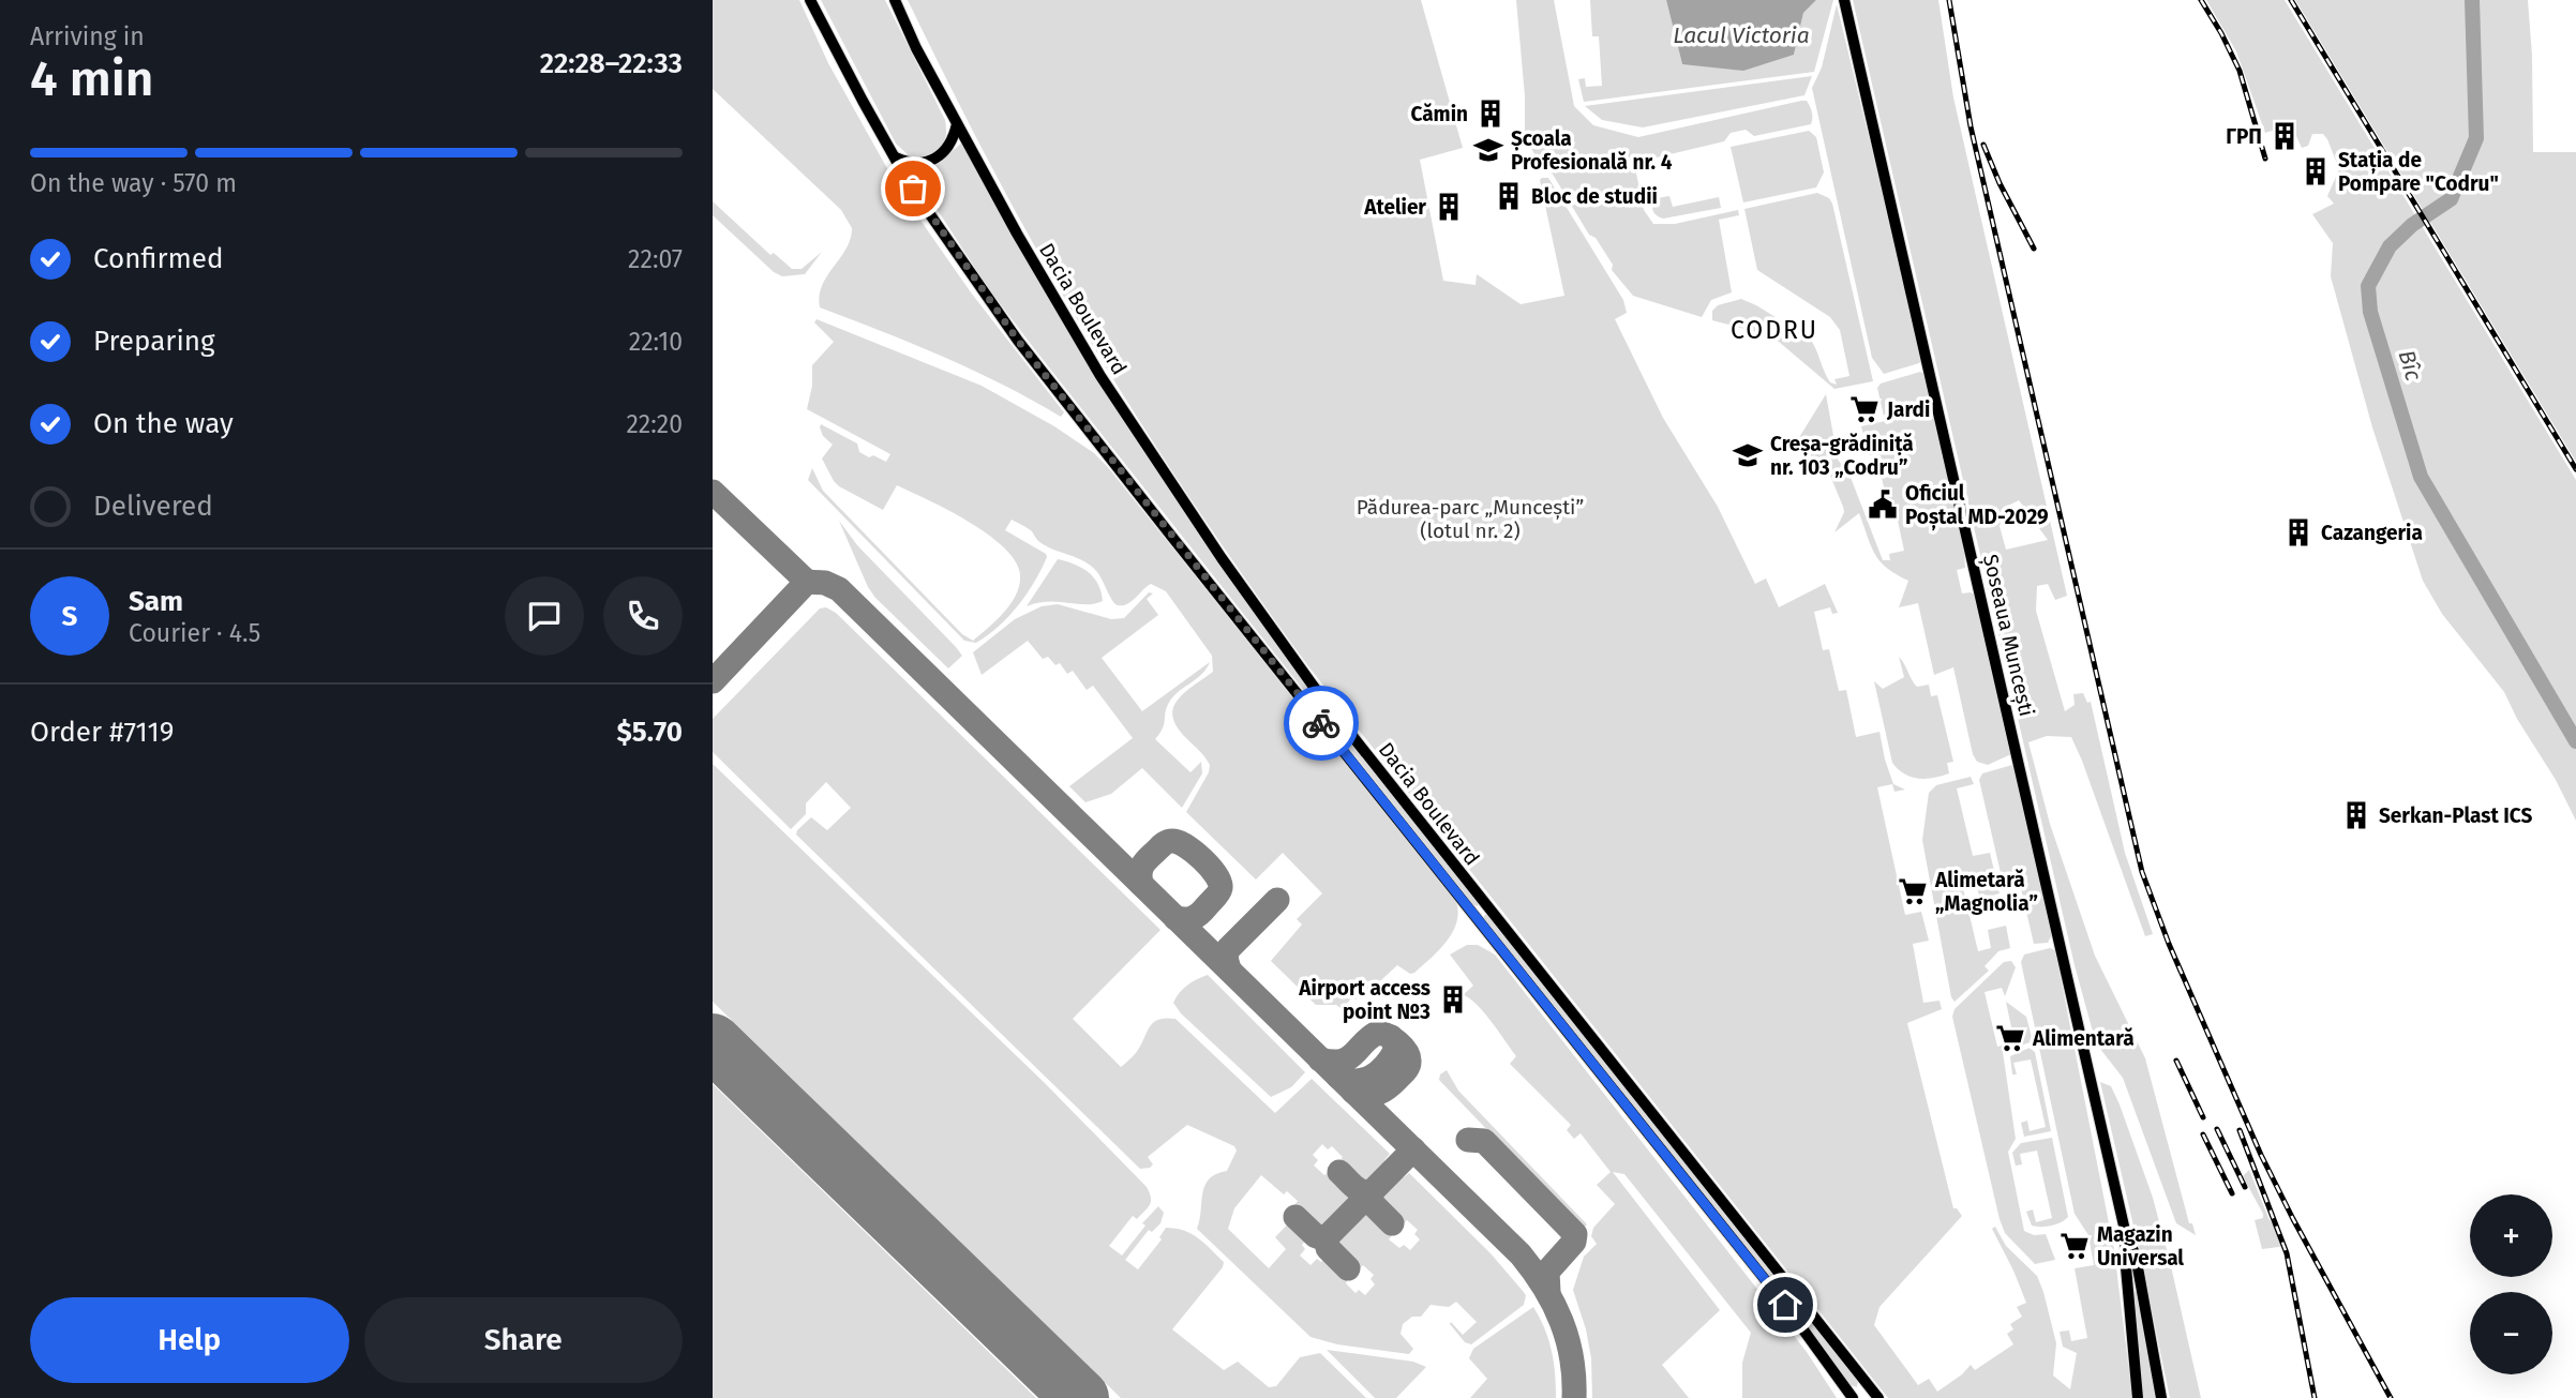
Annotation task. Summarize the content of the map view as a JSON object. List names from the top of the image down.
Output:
{
  "streets": {
    "main road": ["Dacia Boulevard", "Șoseaua Muncești"]
  },
  "districts": ["CODRU"],
  "water": ["Lacul Victoria", "Bîc"],
  "parks": ["Pădurea-parc „Muncești” (lotul nr. 2)"],
  "places": {
    "building": [
      "Cămin",
      "ГРП",
      "Stația de Pompare \"Codru\"",
      "Bloc de studii",
      "Atelier",
      "Cazangeria",
      "Serkan-Plast ICS",
      "Airport access point №3"
    ],
    "school or university": ["Școala Profesională nr. 4", "Creșa-grădiniță nr. 103 „Codru”"],
    "supermarket": [
      "Jardi",
      "Alimetară „Magnolia”",
      "Alimentară",
      "Magazin Universal"
    ],
    "public building": ["Oficiul Poștal MD-2029"]
  },
  "page": {
    "heading": ["4 min", "Arriving in", "22:28–22:33"],
    "panel": [
      "Sam",
      "Courier · 4.5",
      "Order #7119",
      "$5.70"
    ],
    "bar": "On the way · 570 m",
    "list": [
      ["Confirmed", "22:07"],
      ["Preparing", "22:10"],
      ["On the way", "22:20"],
      "Delivered"
    ],
    "round": "S",
    "map_buttons": ["+", "−"],
    "buttons": ["Help", "Share"]
  }
}
